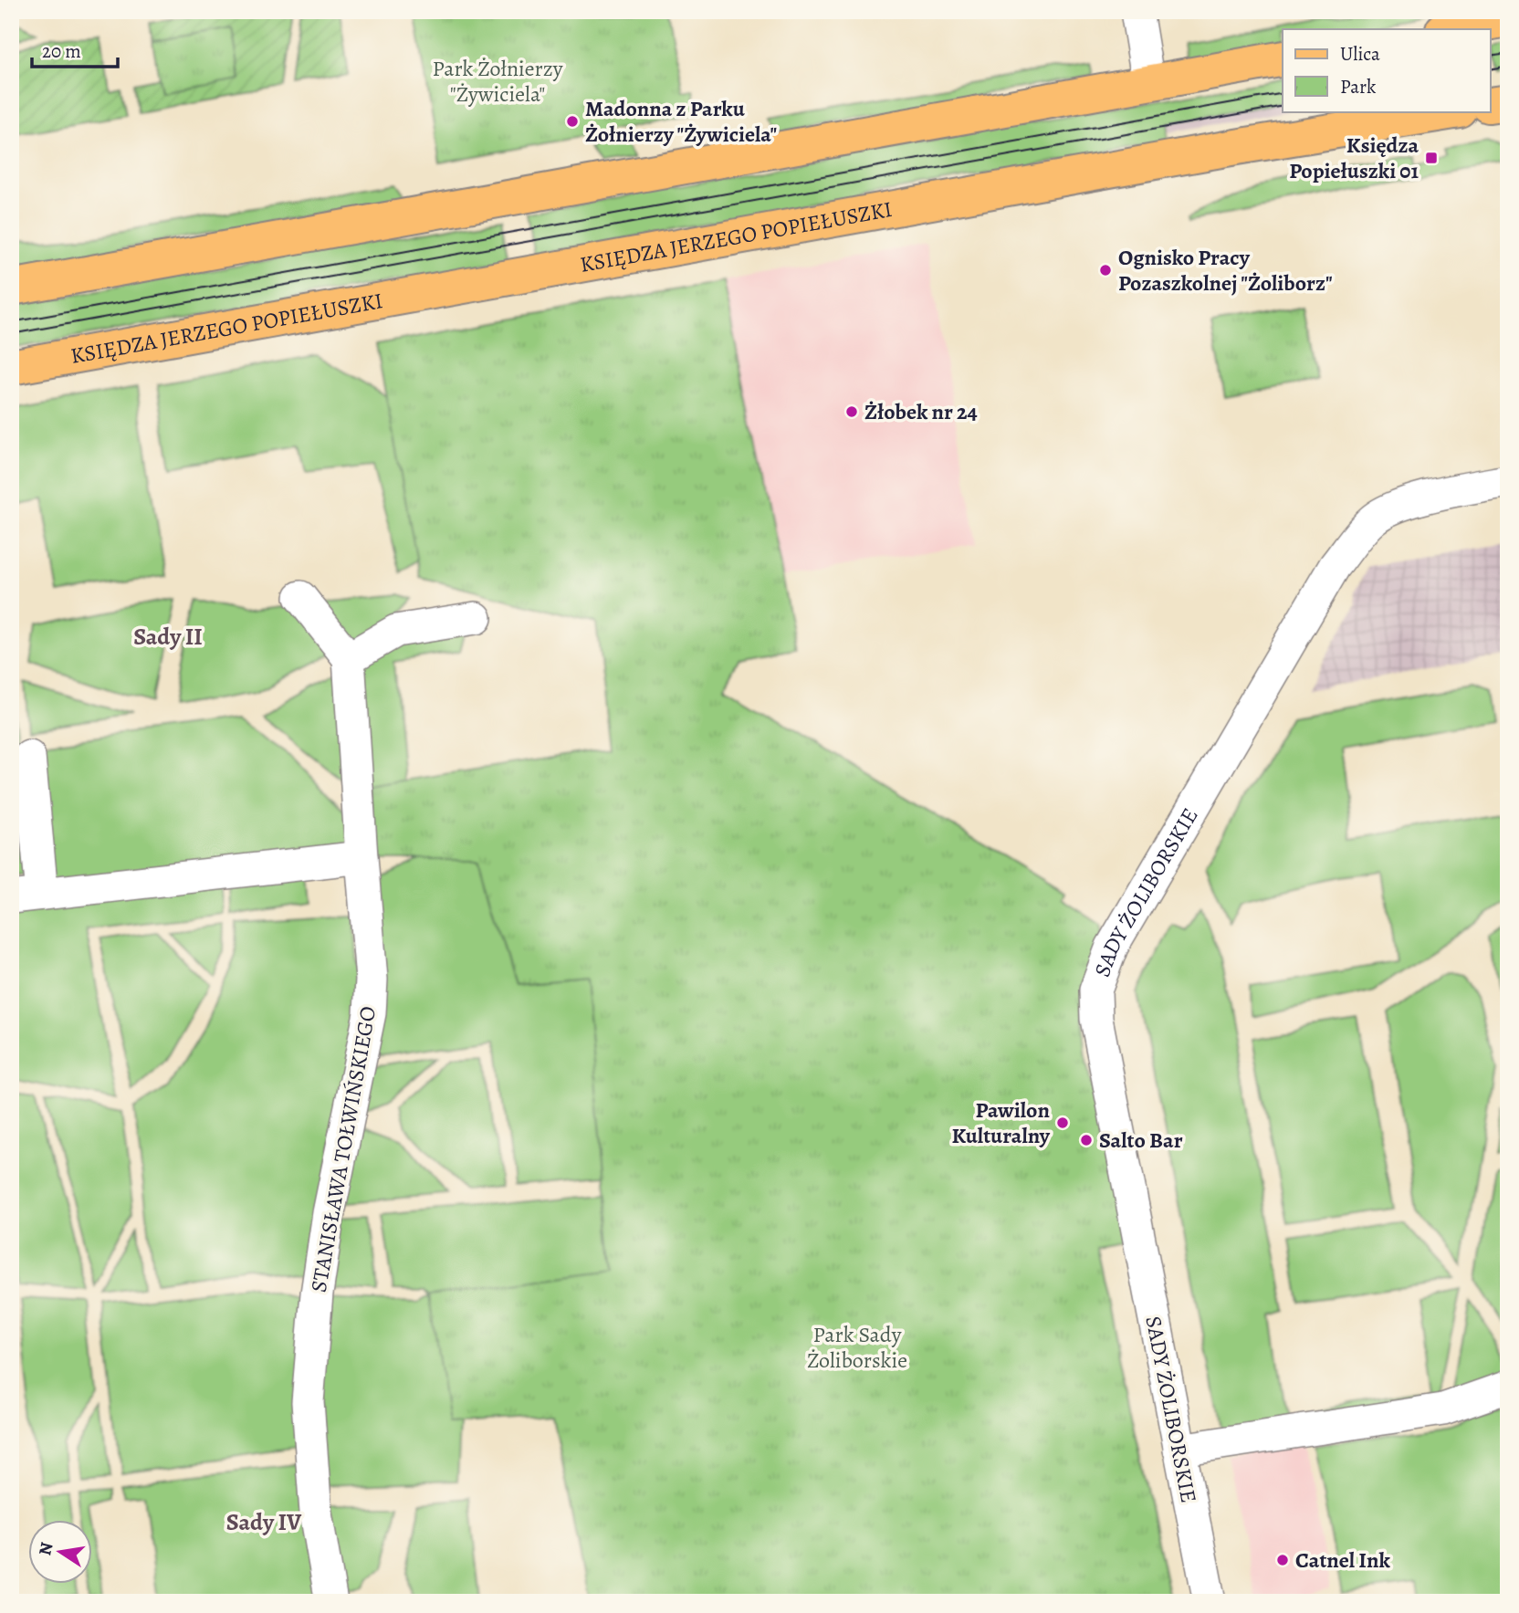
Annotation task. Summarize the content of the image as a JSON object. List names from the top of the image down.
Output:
{
  "streets": {
    "main road": ["KSIĘDZA JERZEGO POPIEŁUSZKI"],
    "street": ["SADY ŻOLIBORSKIE", "STANISŁAWA TOŁWIŃSKIEGO"]
  },
  "districts": ["Sady II", "Sady IV"],
  "parks": ["Park Żołnierzy \"Żywiciela\"", "Park Sady Żoliborskie"],
  "places": {
    "other": [
      "Madonna z Parku Żołnierzy \"Żywiciela\"",
      "Ognisko Pracy Pozaszkolnej \"Żoliborz\"",
      "Żłobek nr 24",
      "Pawilon Kulturalny",
      "Salto Bar",
      "Catnel Ink"
    ],
    "transit": ["Księdza Popiełuszki 01"]
  },
  "legend": ["Ulica", "Park"],
  "scale_bar": "20 m",
  "north": "left"
}
